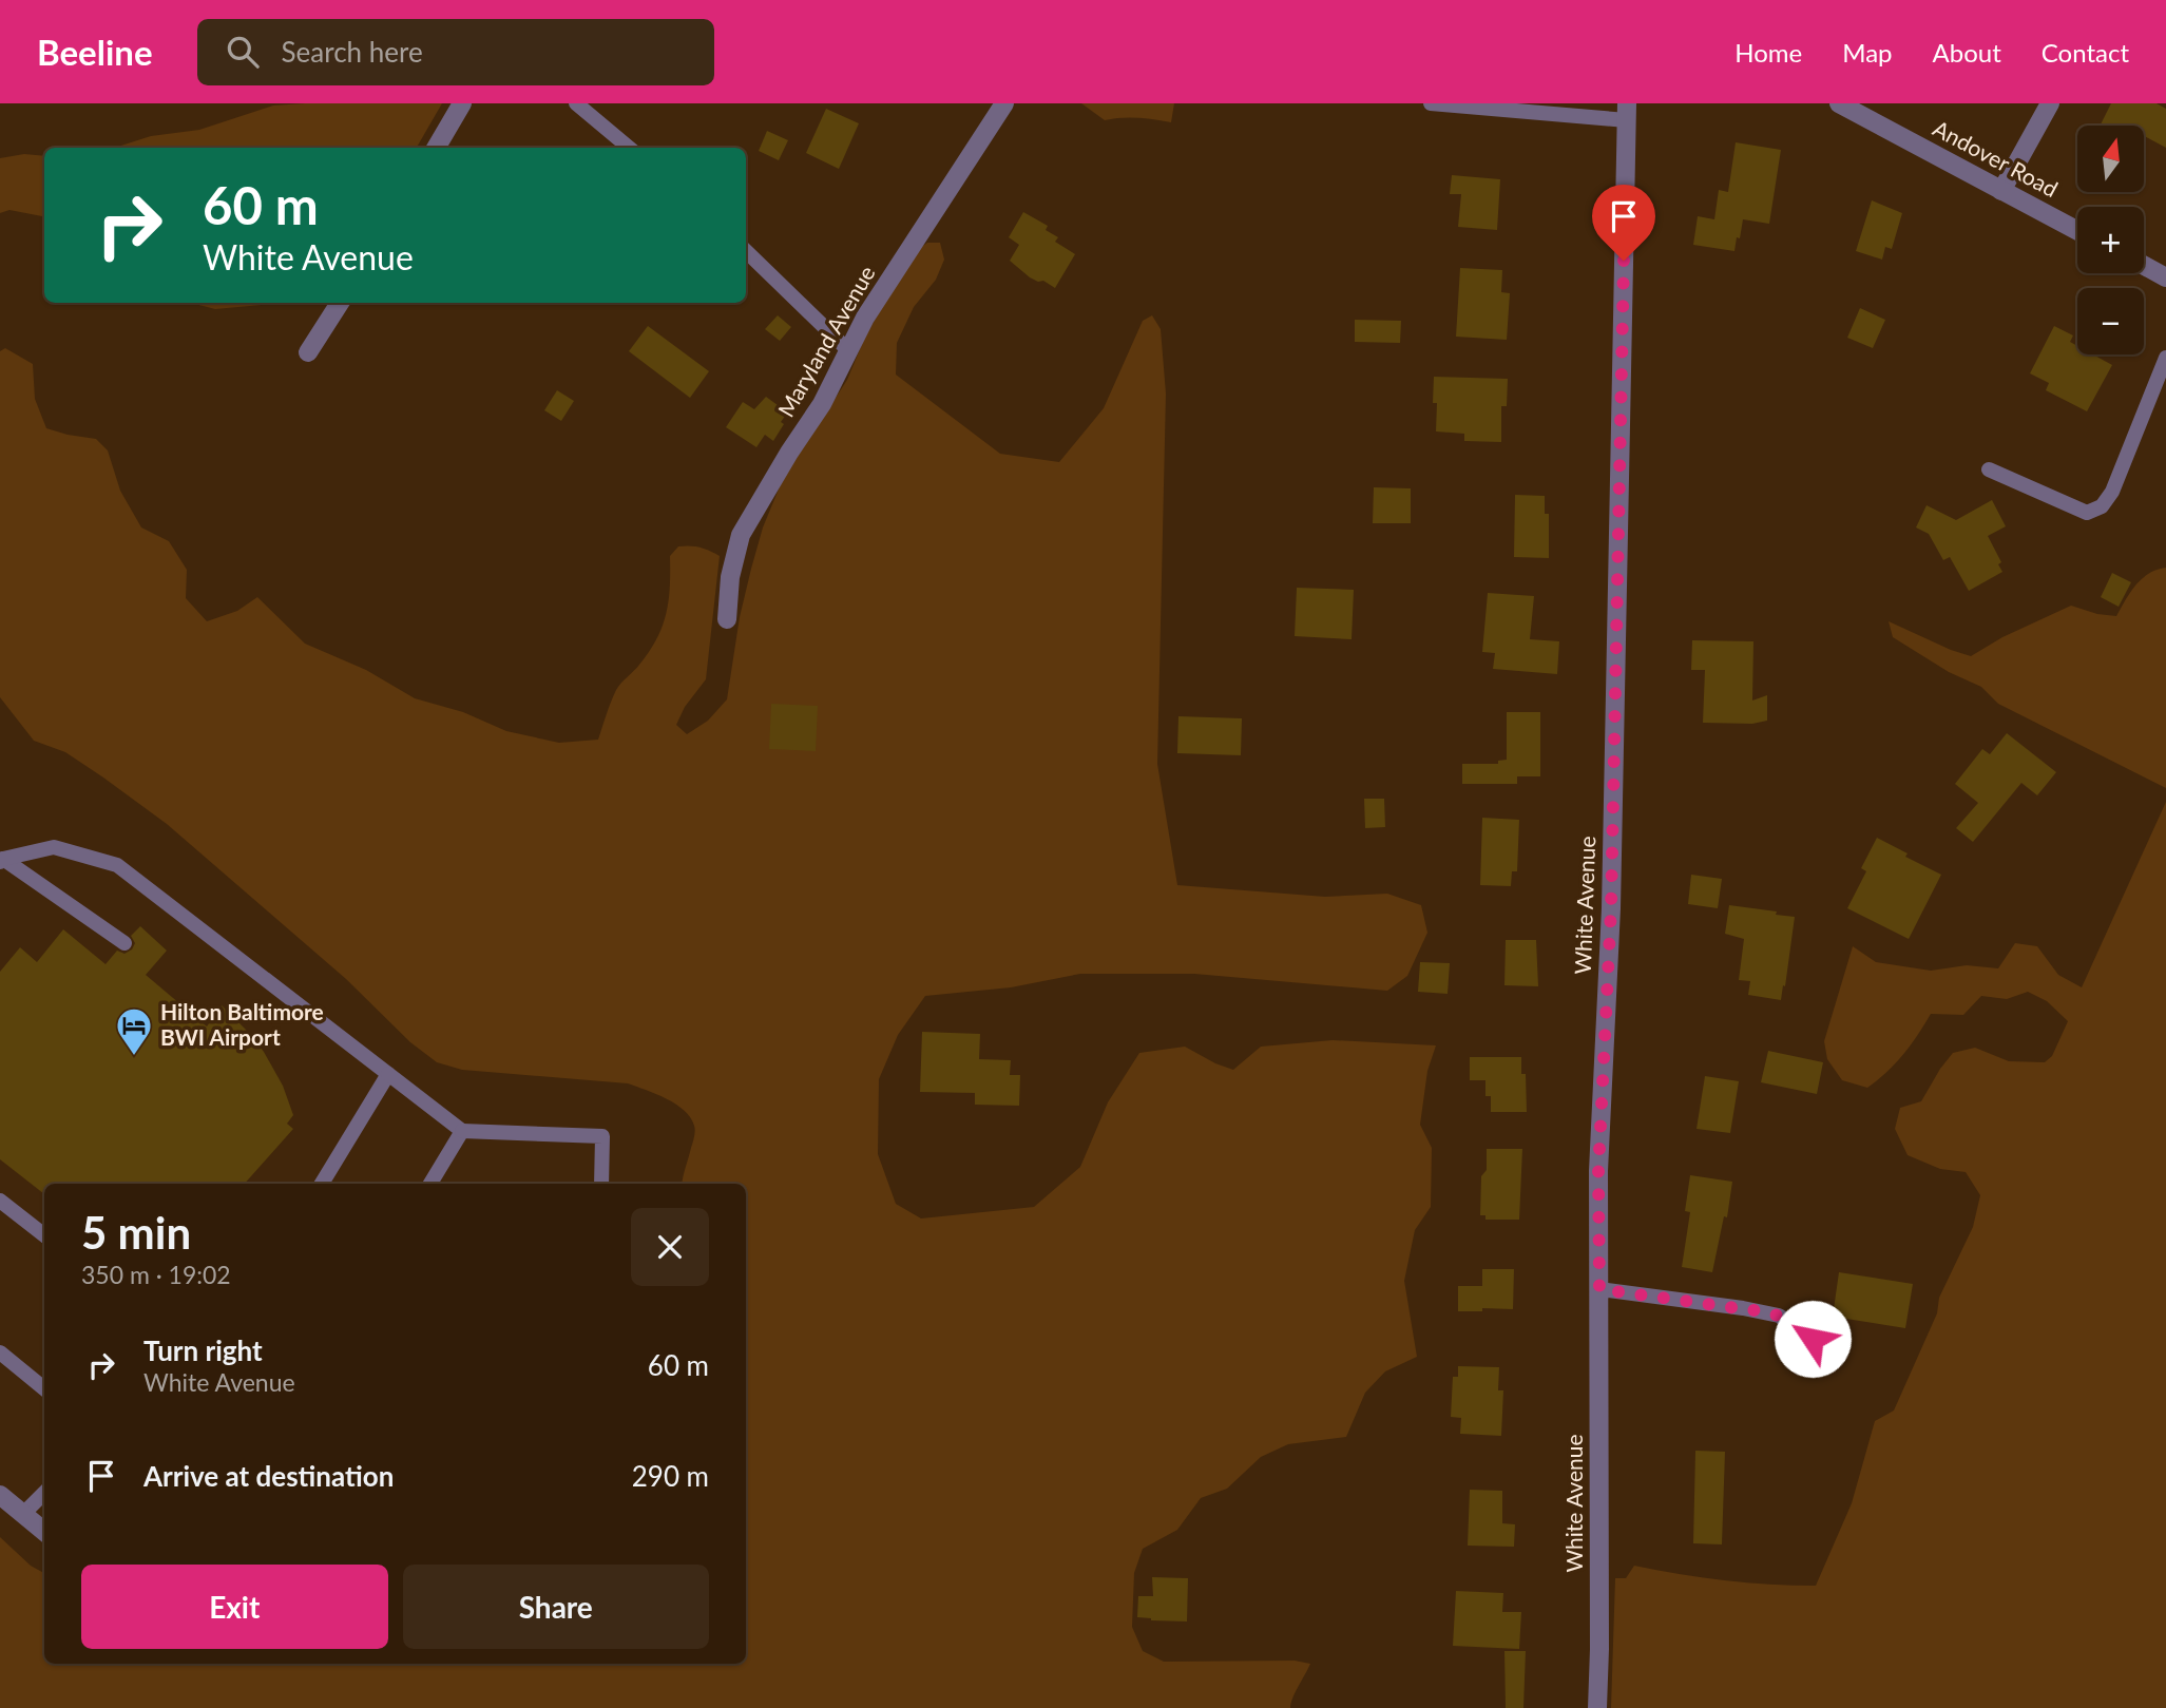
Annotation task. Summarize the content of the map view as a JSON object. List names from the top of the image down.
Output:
{
  "streets": {
    "street": ["Andover Road", "Maryland Avenue", "White Avenue"]
  },
  "places": {
    "hotel": ["Hilton Baltimore BWI Airport"]
  },
  "north": "top",
  "page": {
    "header": "Beeline",
    "search": "Search here",
    "nav": [
      "Home",
      "Map",
      "About",
      "Contact"
    ],
    "map_buttons": ["+", "−"],
    "turn": ["60 m", "White Avenue"],
    "heading": ["5 min", "350 m · 19:02"],
    "list": [
      {
        "name": "Turn right",
        "note": "White Avenue",
        "value": "60 m"
      },
      {
        "name": "Arrive at destination",
        "value": "290 m"
      }
    ],
    "buttons": ["Exit", "Share"]
  }
}
